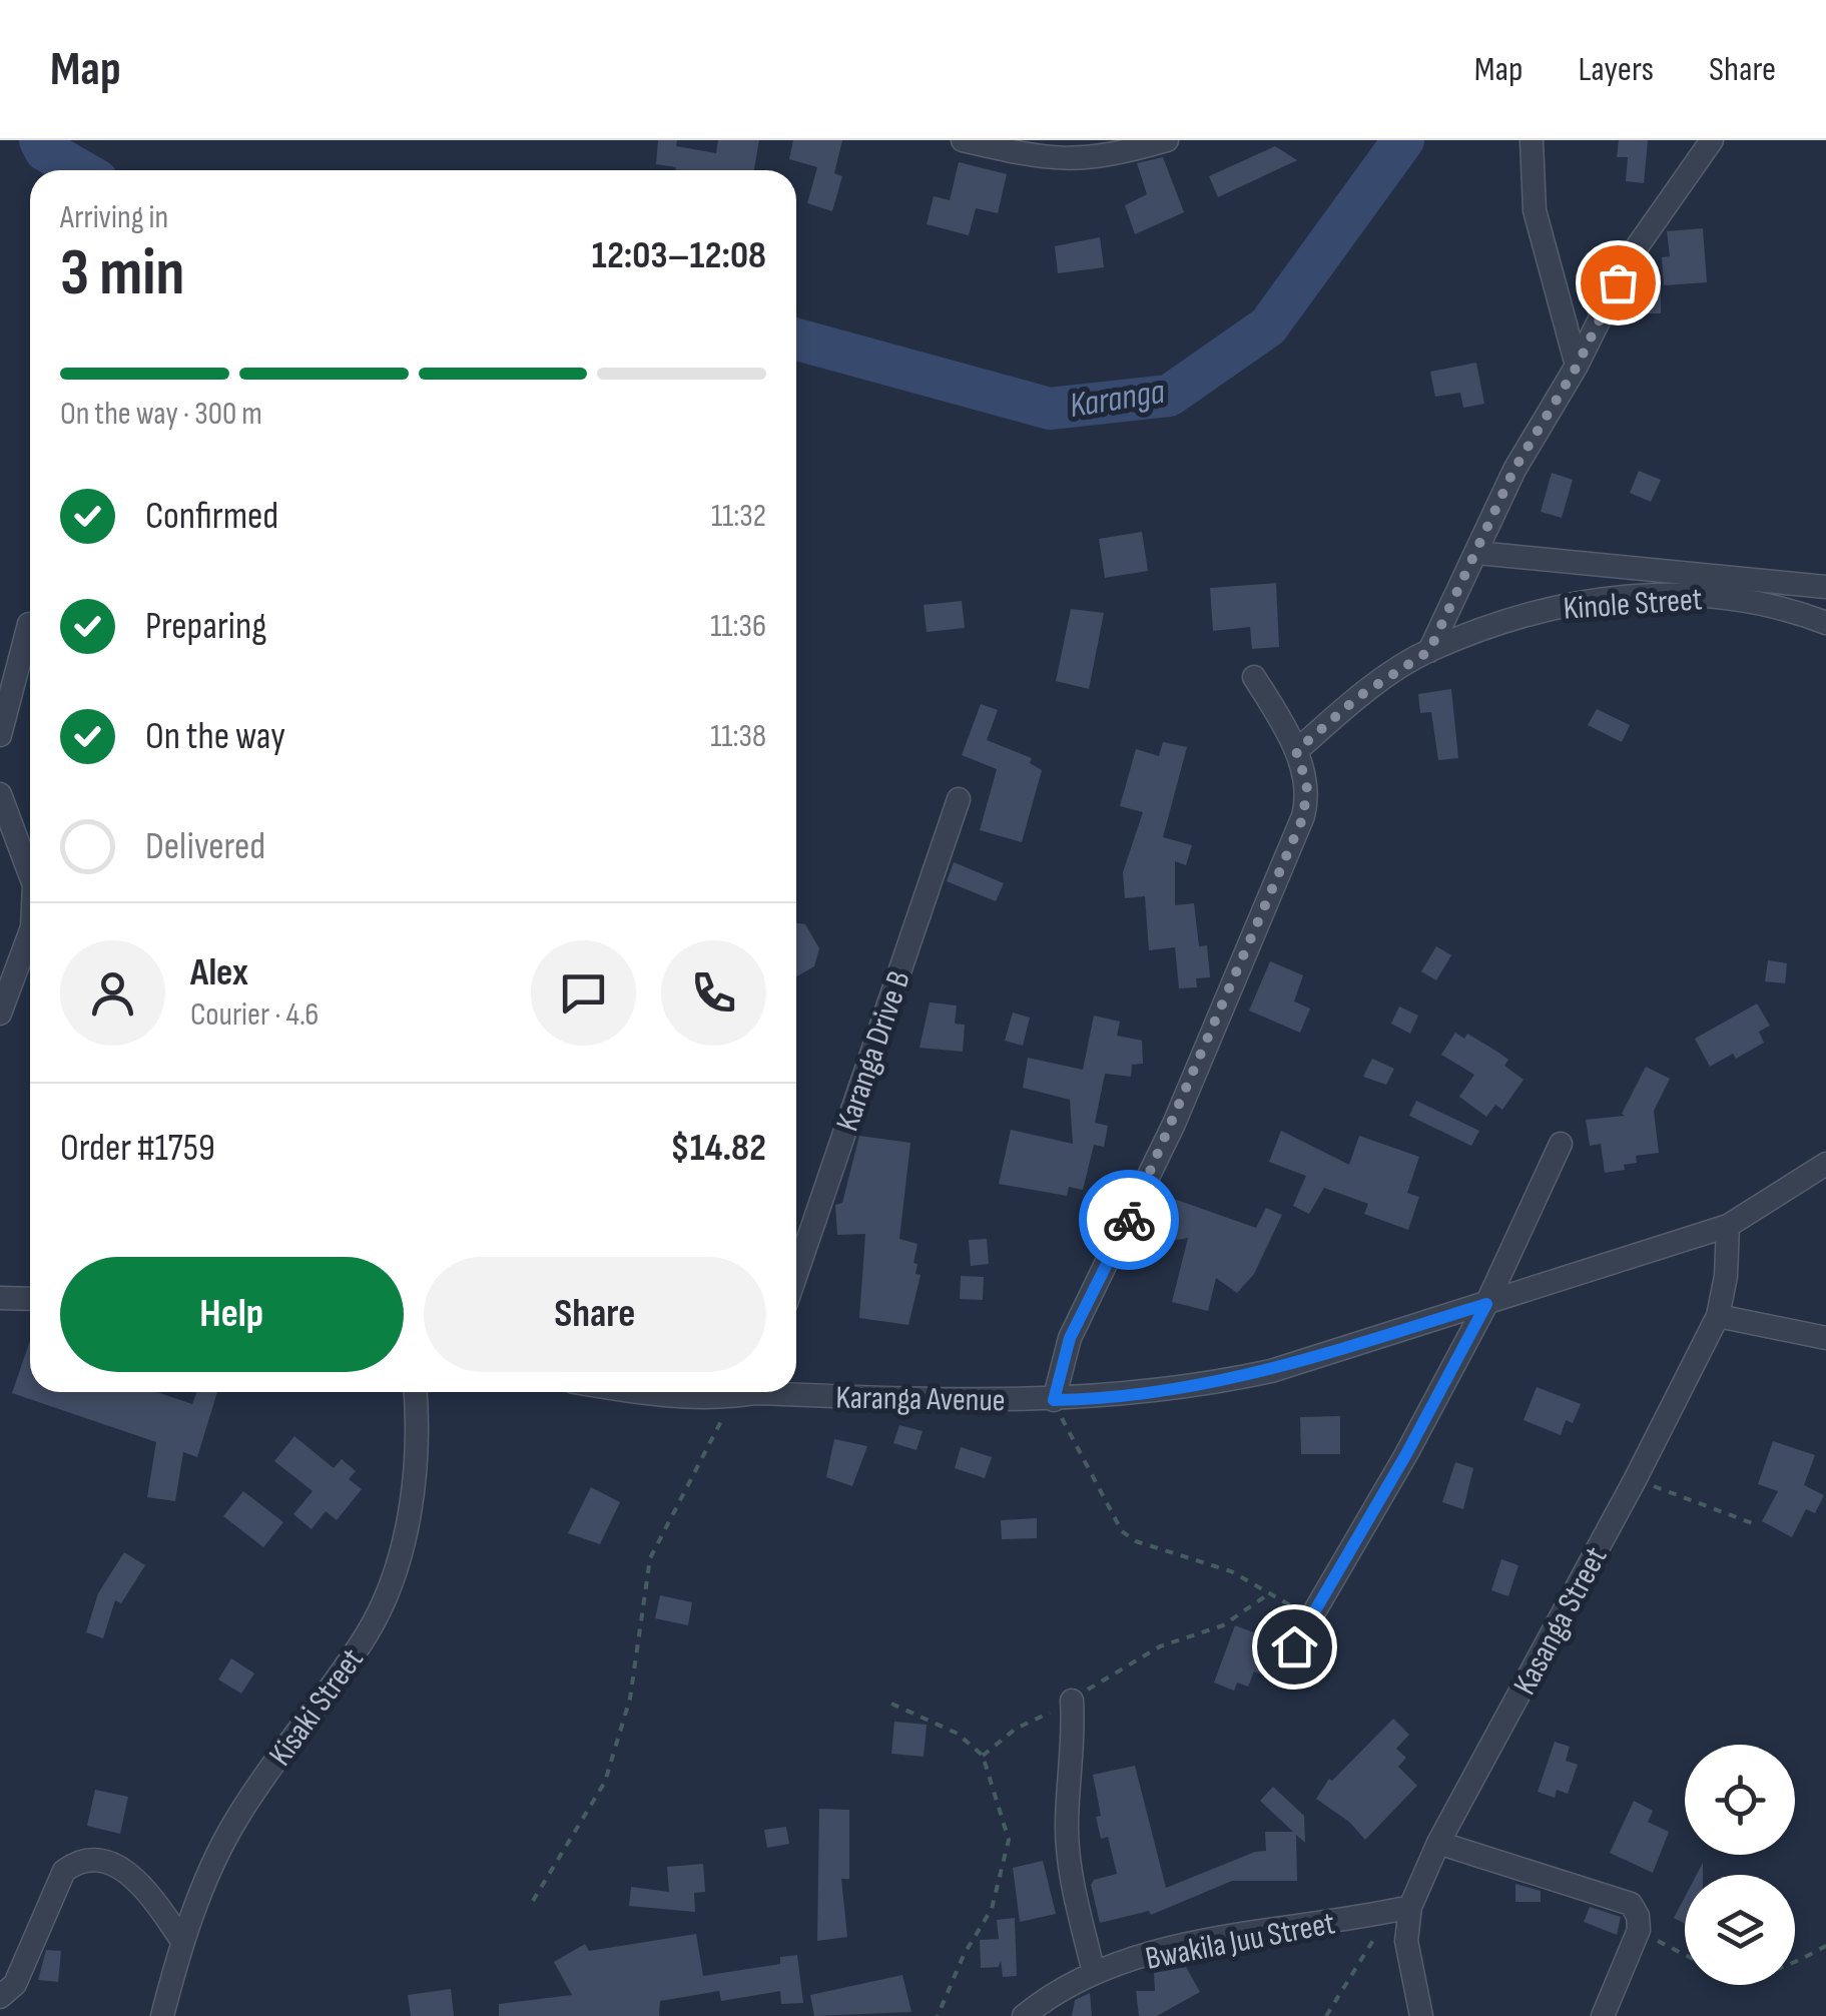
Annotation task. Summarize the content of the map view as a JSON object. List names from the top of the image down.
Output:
{
  "streets": {
    "street": [
      "Kinole Street",
      "Karanga Drive B",
      "Karanga Avenue",
      "Kasanga Street",
      "Kisaki Street",
      "Bwakila Juu Street"
    ]
  },
  "crossings": [
    ["Karanga Avenue", "Kasanga Street"],
    ["Kasanga Street", "Bwakila Juu Street"]
  ],
  "water": ["Karanga"],
  "page": {
    "header": "Map",
    "nav": ["Map", "Layers", "Share"],
    "heading": ["3 min", "Arriving in", "12:03–12:08"],
    "panel": [
      "Alex",
      "Courier · 4.6",
      "Order #1759",
      "$14.82"
    ],
    "bar": "On the way · 300 m",
    "list": [
      ["Confirmed", "11:32"],
      ["Preparing", "11:36"],
      ["On the way", "11:38"],
      "Delivered"
    ],
    "buttons": ["Help", "Share"]
  }
}
